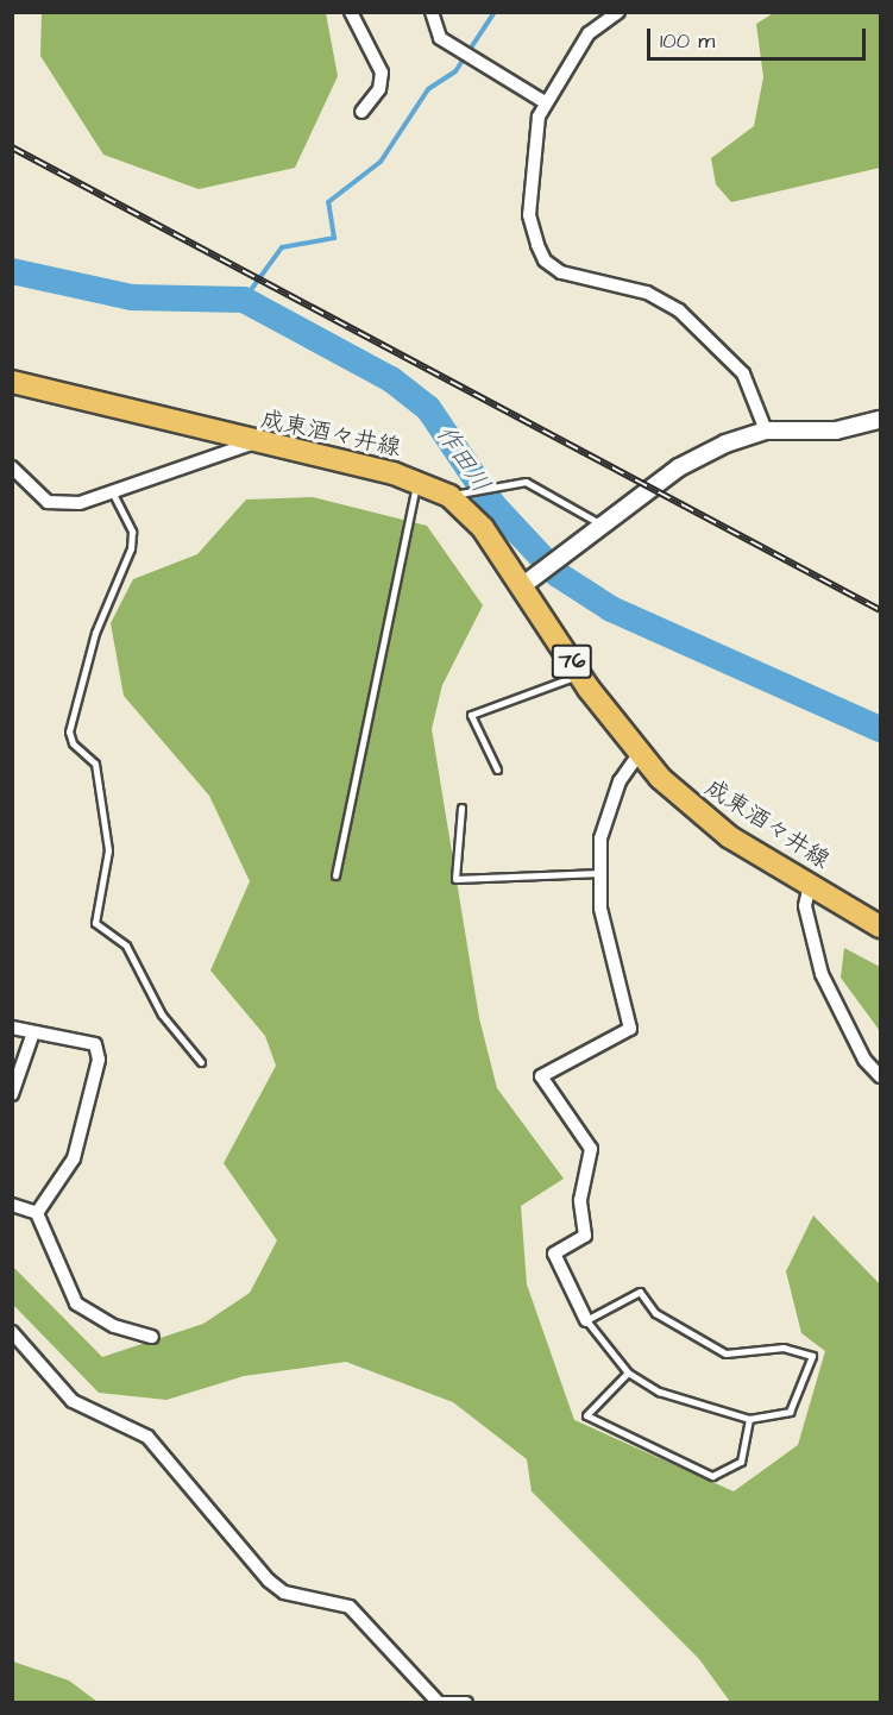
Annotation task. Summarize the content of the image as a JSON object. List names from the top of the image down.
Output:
{
  "streets": {
    "main road": ["成東酒々井線", "76"]
  },
  "water": ["作田川"],
  "scale_bar": "100 m"
}
